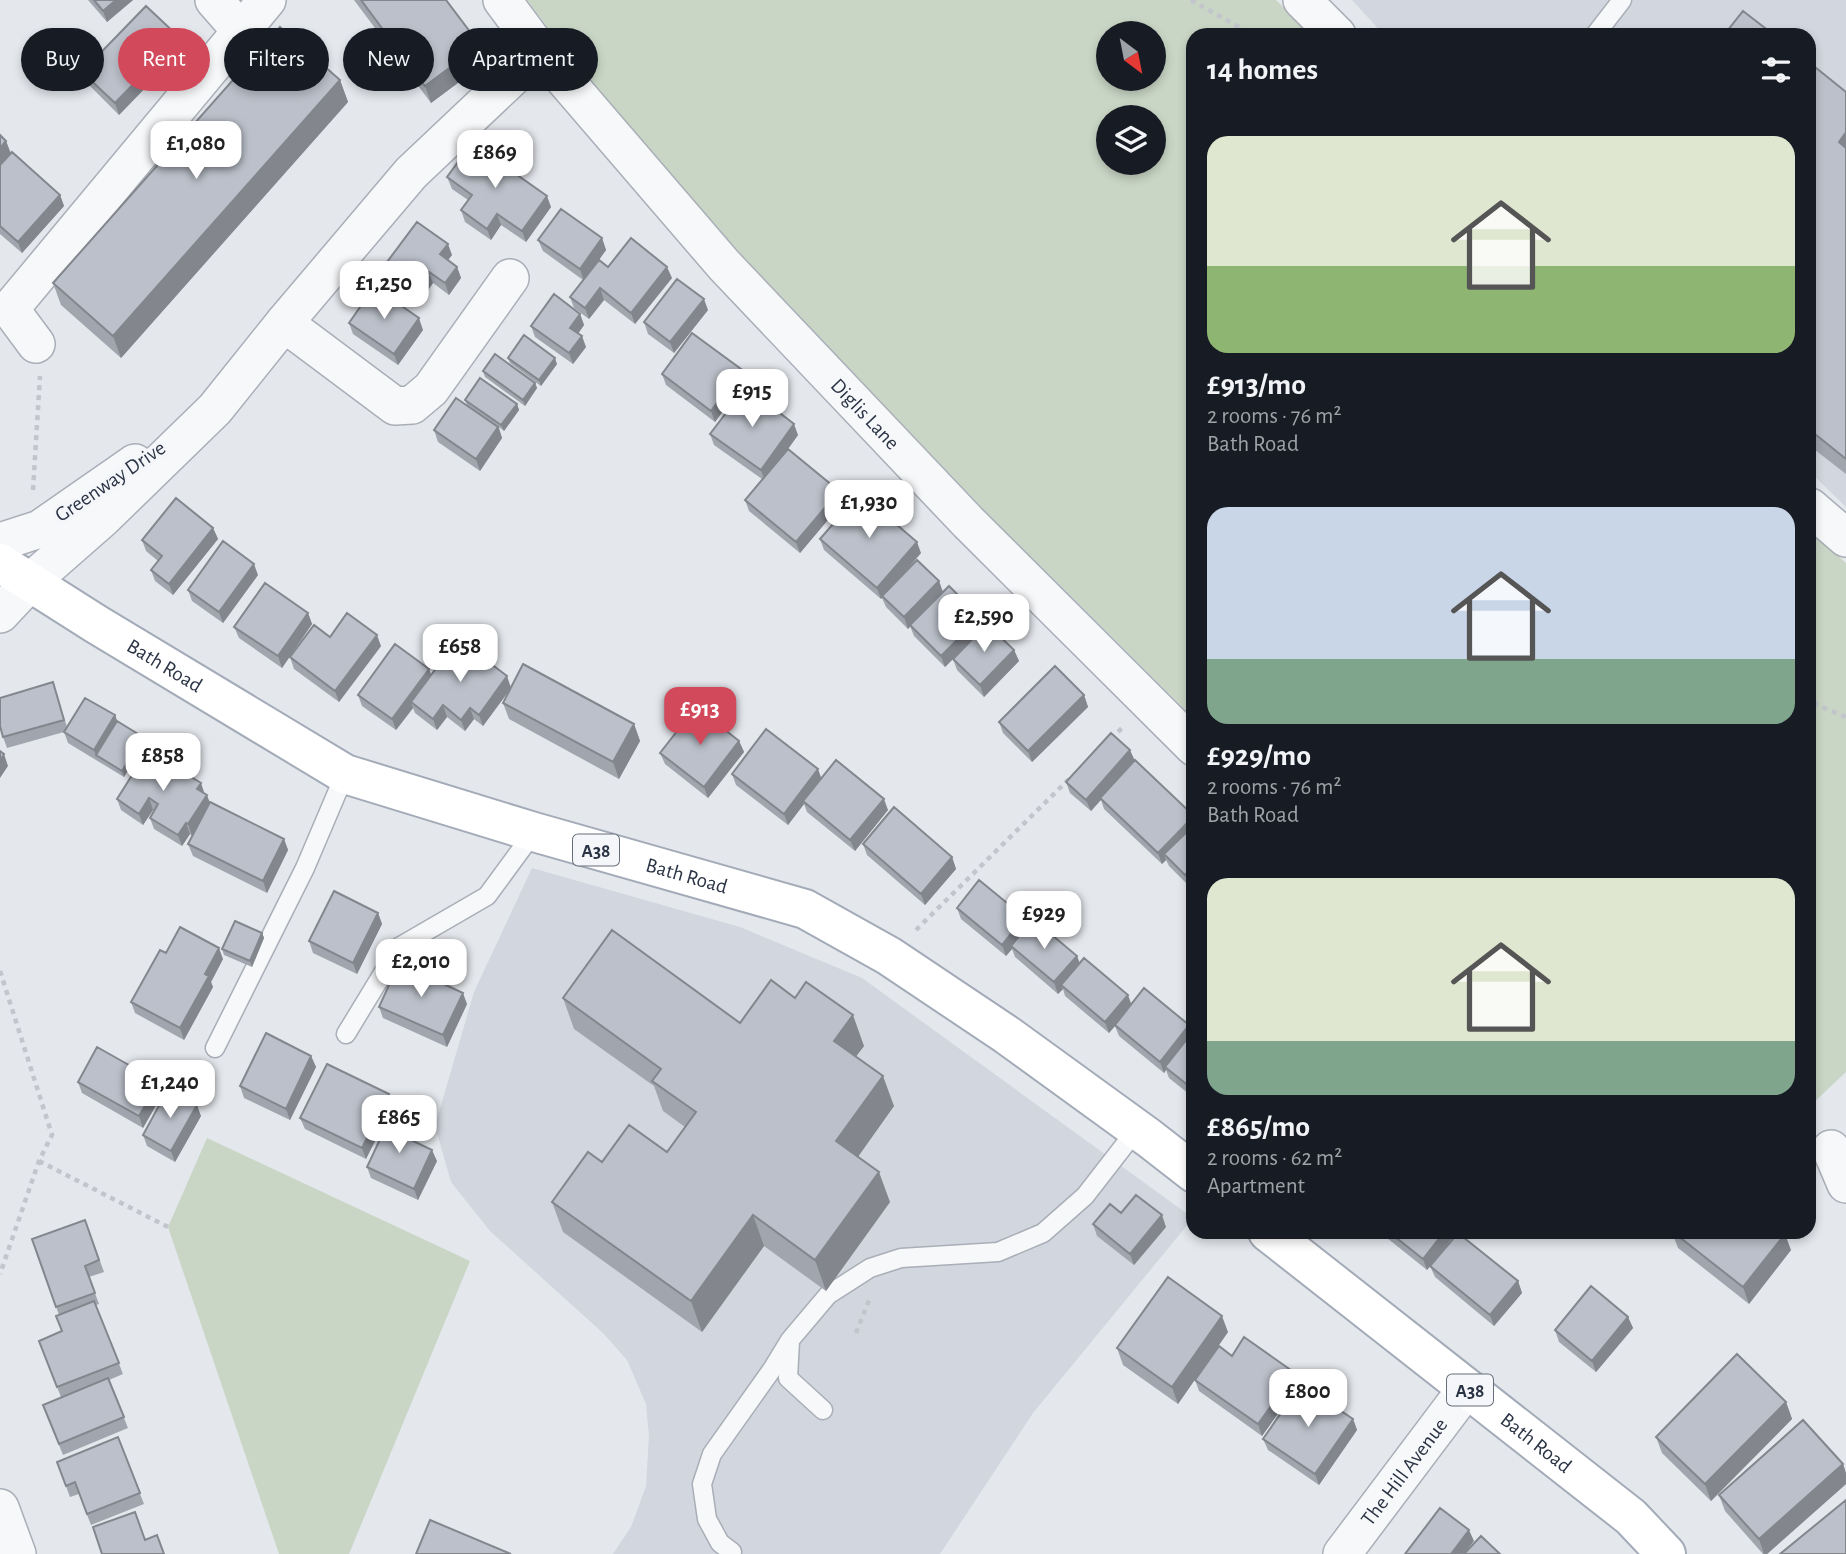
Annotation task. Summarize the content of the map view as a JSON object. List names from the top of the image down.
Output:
{
  "streets": {
    "main road": ["Bath Road", "A38"],
    "street": ["Diglis Lane", "Greenway Drive", "The Hill Avenue"]
  },
  "crossings": [
    ["Greenway Drive", "Bath Road"],
    ["Bath Road", "The Hill Avenue"]
  ],
  "north": "bottom right",
  "page": {
    "chip": [
      "Buy",
      "Rent",
      "Filters",
      "New",
      "Apartment"
    ],
    "heading": "14 homes",
    "list": [
      {
        "name": "£913/mo",
        "note": "2 rooms · 76 m² · Bath Road"
      },
      {
        "name": "£929/mo",
        "note": "2 rooms · 76 m² · Bath Road"
      },
      {
        "name": "£865/mo",
        "note": "2 rooms · 62 m² · Apartment"
      }
    ],
    "price": [
      "£1,080",
      "£869",
      "£1,250",
      "£915",
      "£1,930",
      "£2,590",
      "£658",
      "£913",
      "£858",
      "£929",
      "£2,010",
      "£1,240",
      "£865",
      "£800"
    ]
  }
}
